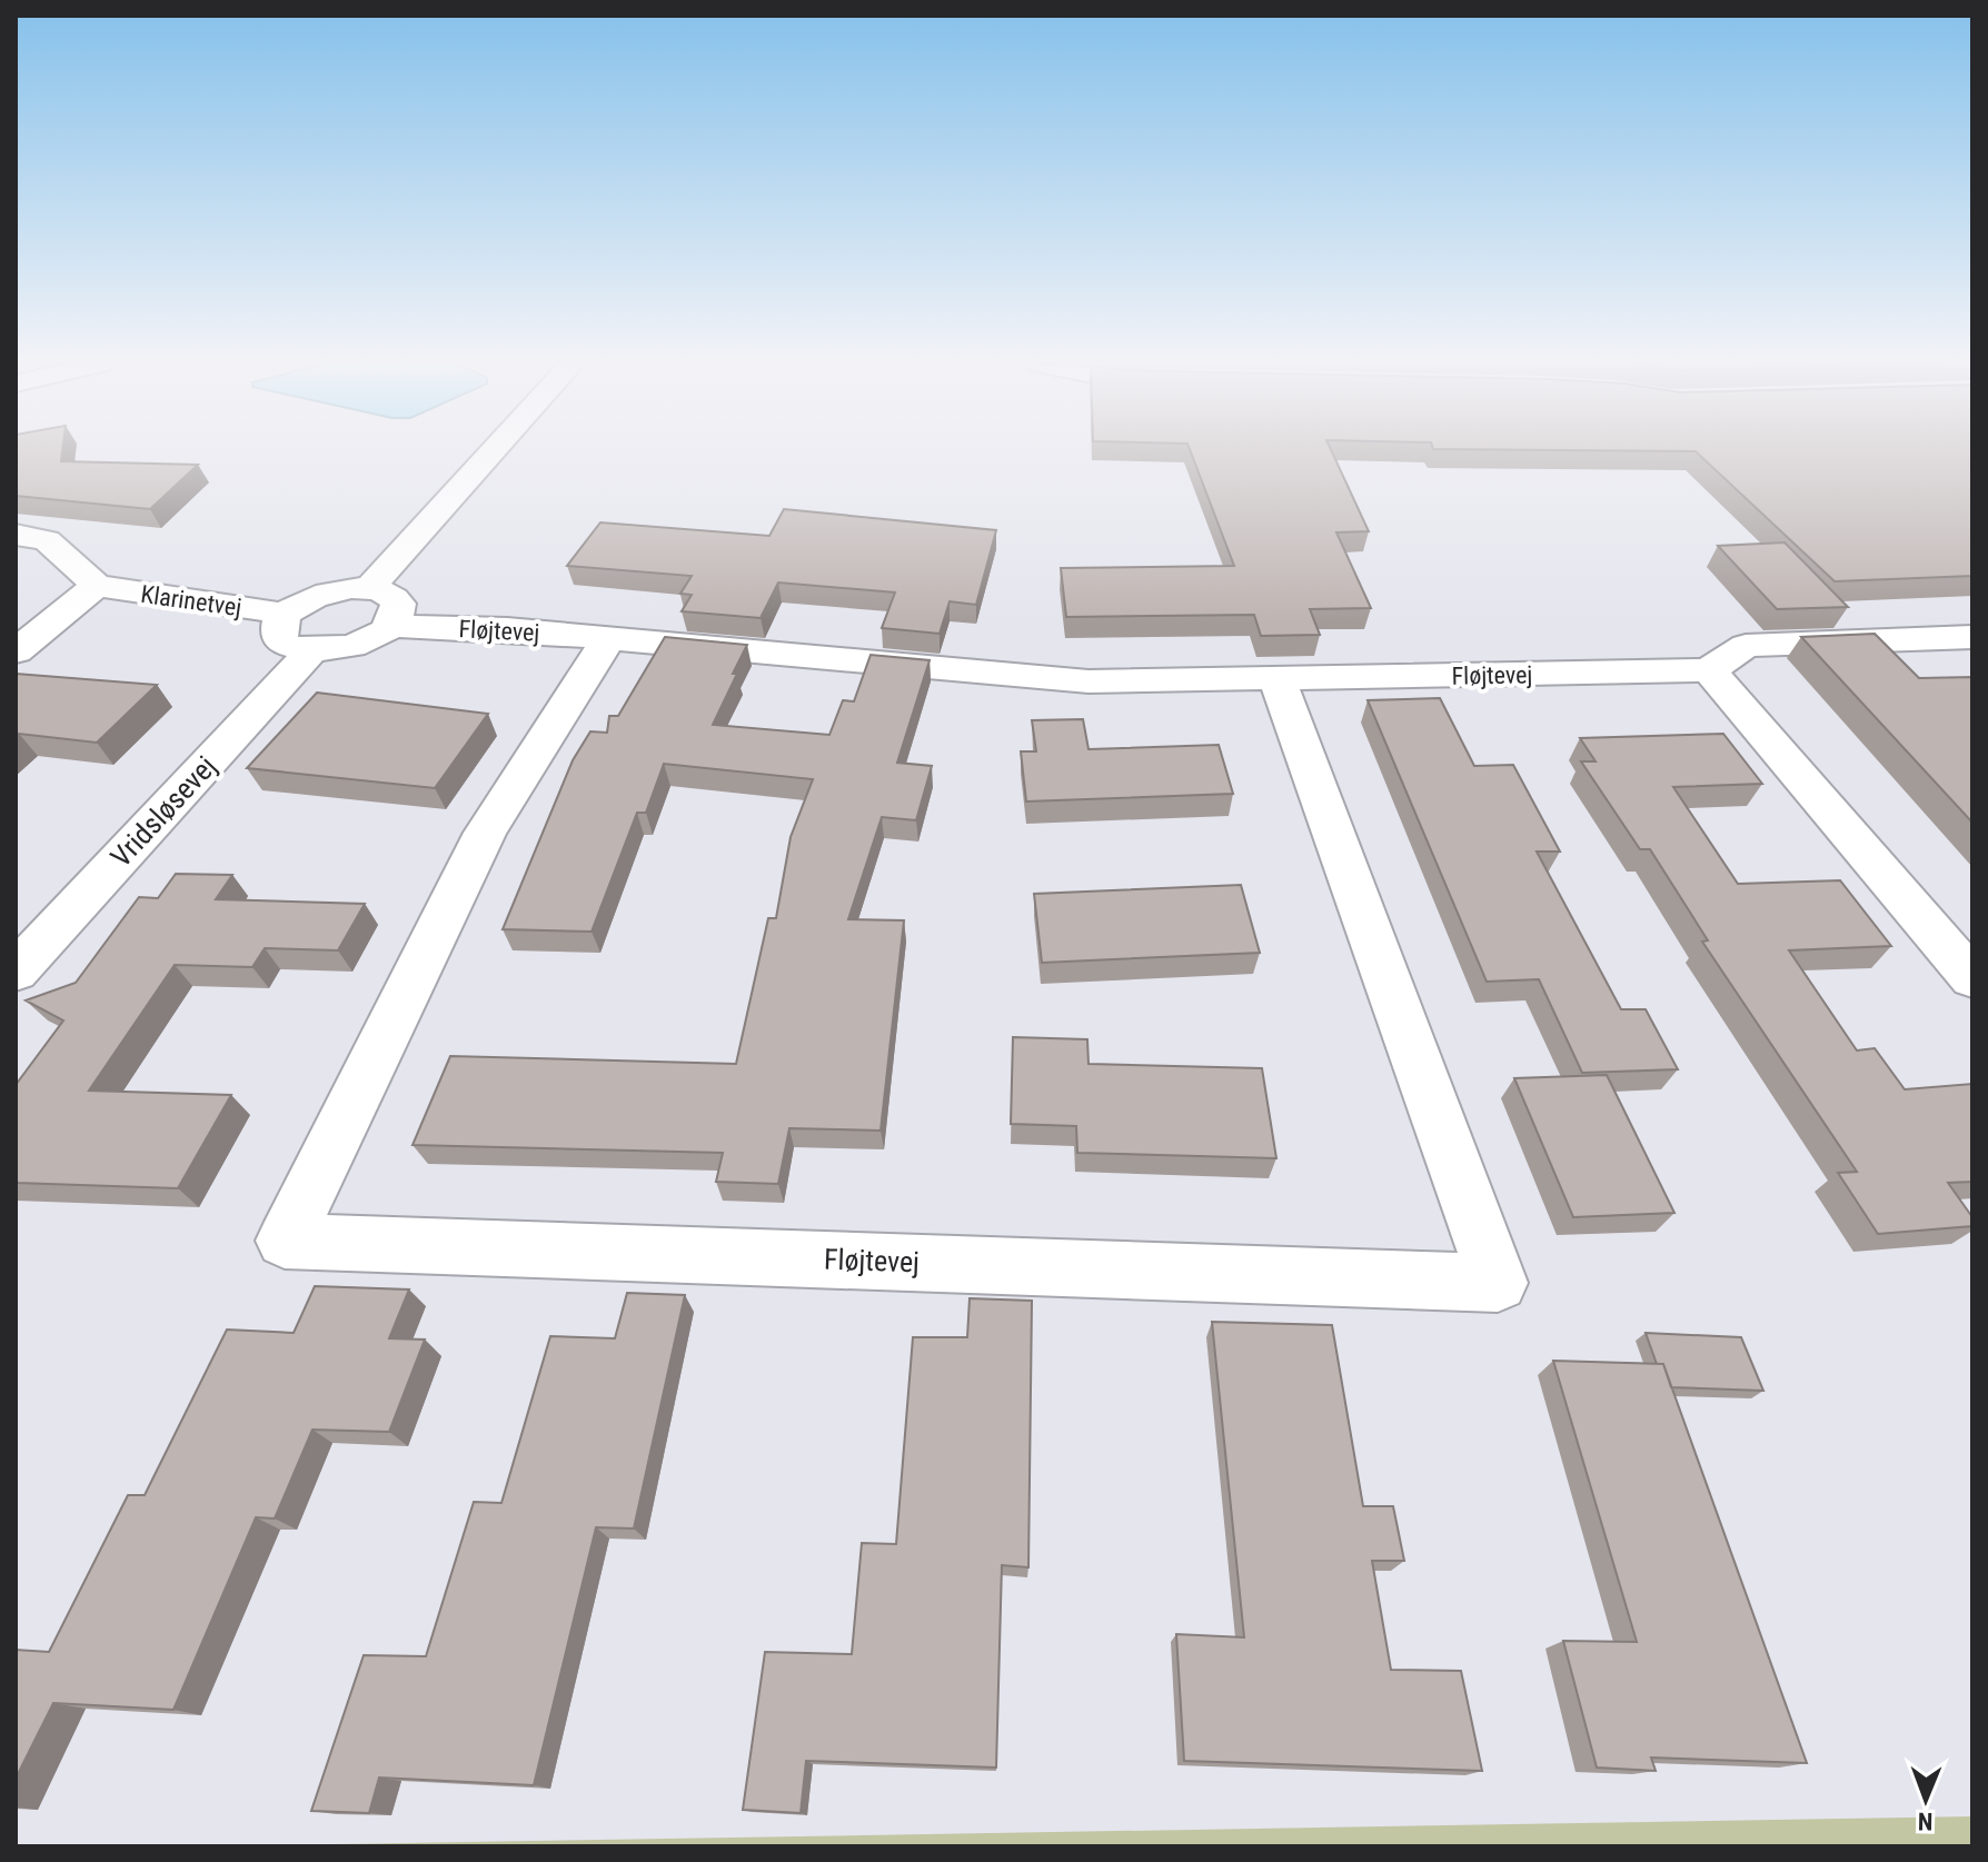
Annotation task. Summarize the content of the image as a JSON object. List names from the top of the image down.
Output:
{
  "streets": {
    "street": ["Klarinetvej", "Fløjtevej", "Vridsløsevej"]
  },
  "north": "bottom"
}
